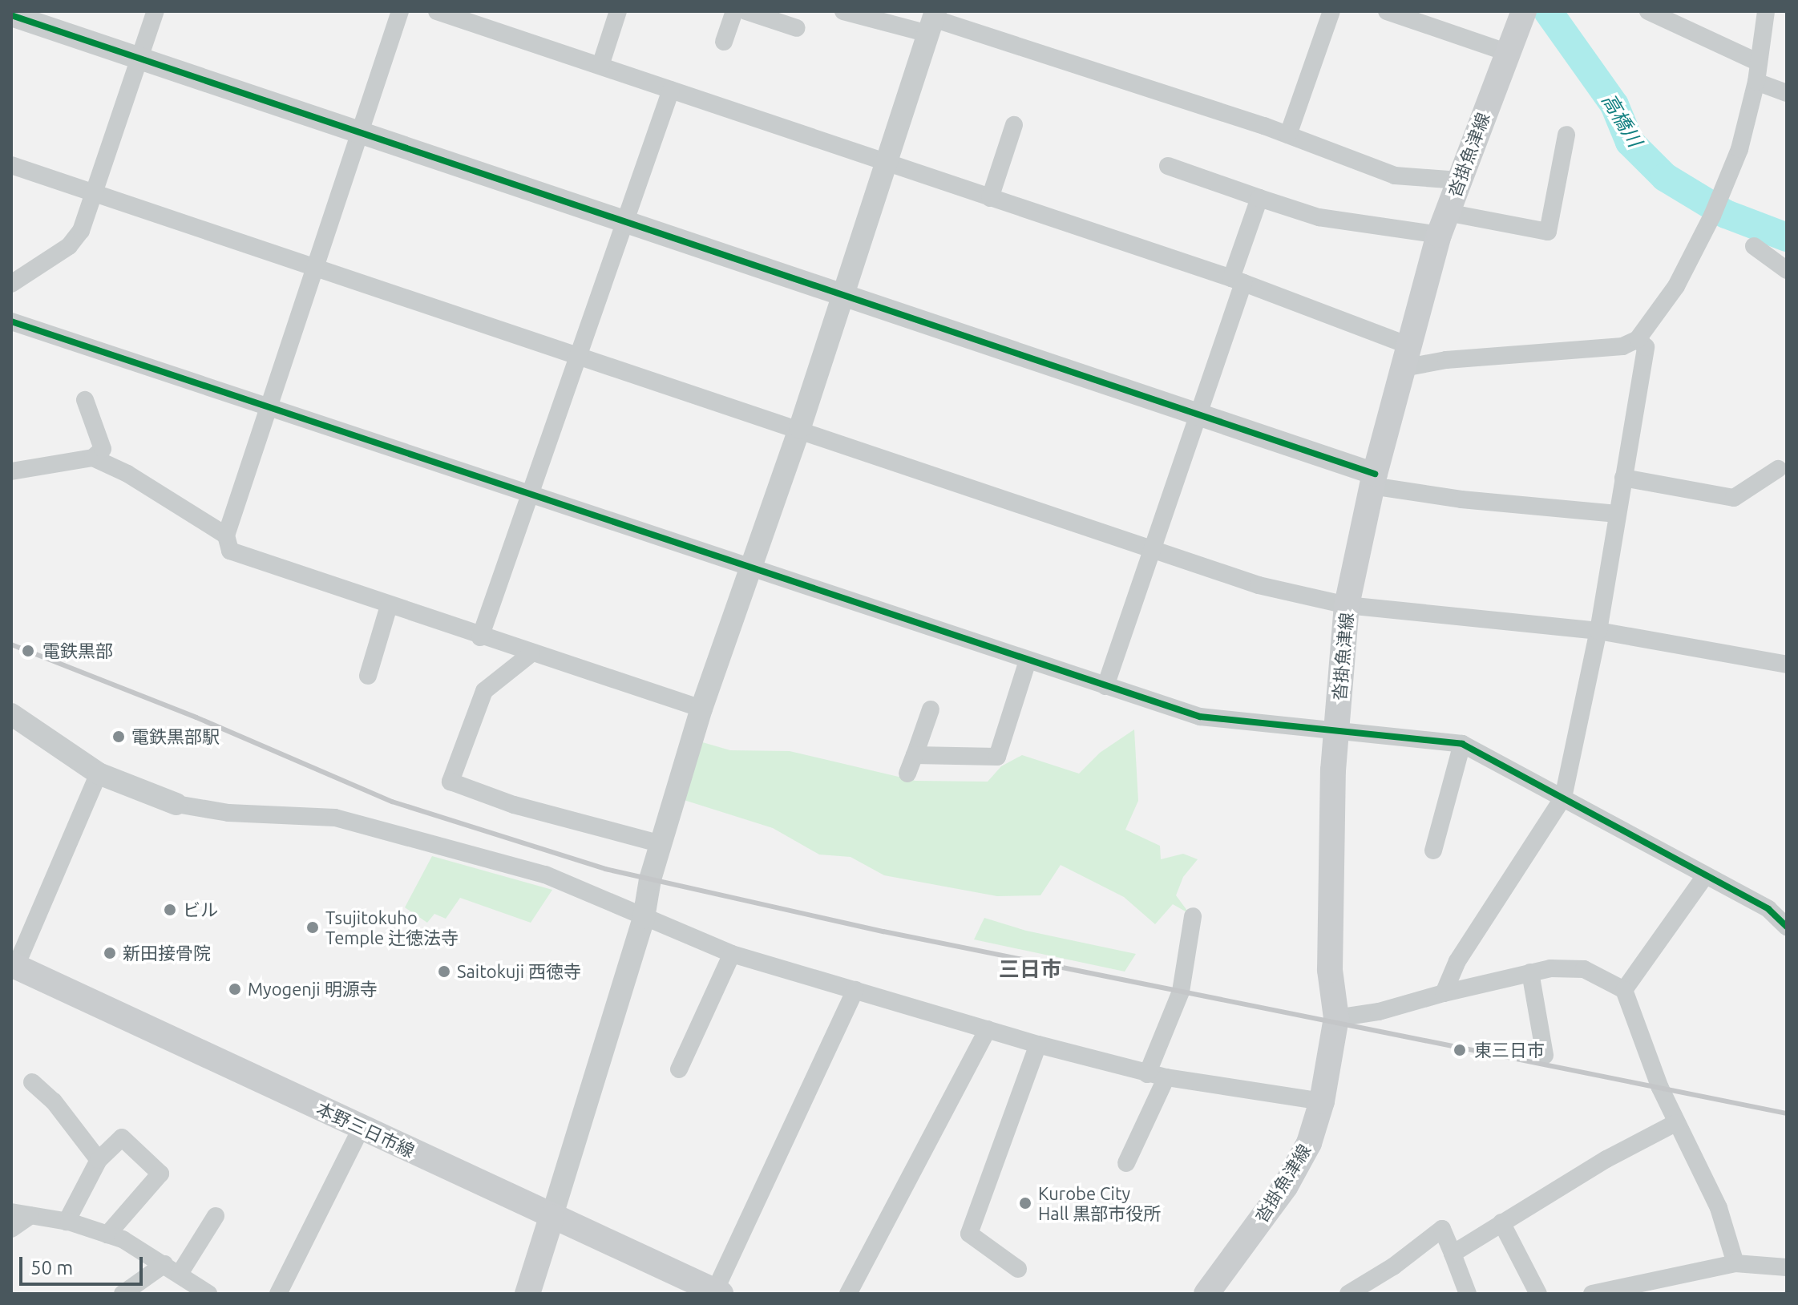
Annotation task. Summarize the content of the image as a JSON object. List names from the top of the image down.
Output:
{
  "streets": {
    "main road": ["沓掛魚津線", "本野三日市線"]
  },
  "districts": ["三日市"],
  "water": ["高橋川"],
  "places": [
    "電鉄黒部",
    "電鉄黒部駅",
    "ビル",
    "Tsujitokuho Temple 辻徳法寺",
    "新田接骨院",
    "Saitokuji 西徳寺",
    "Myogenji 明源寺",
    "東三日市",
    "Kurobe City Hall 黒部市役所"
  ],
  "scale_bar": "50 m"
}
